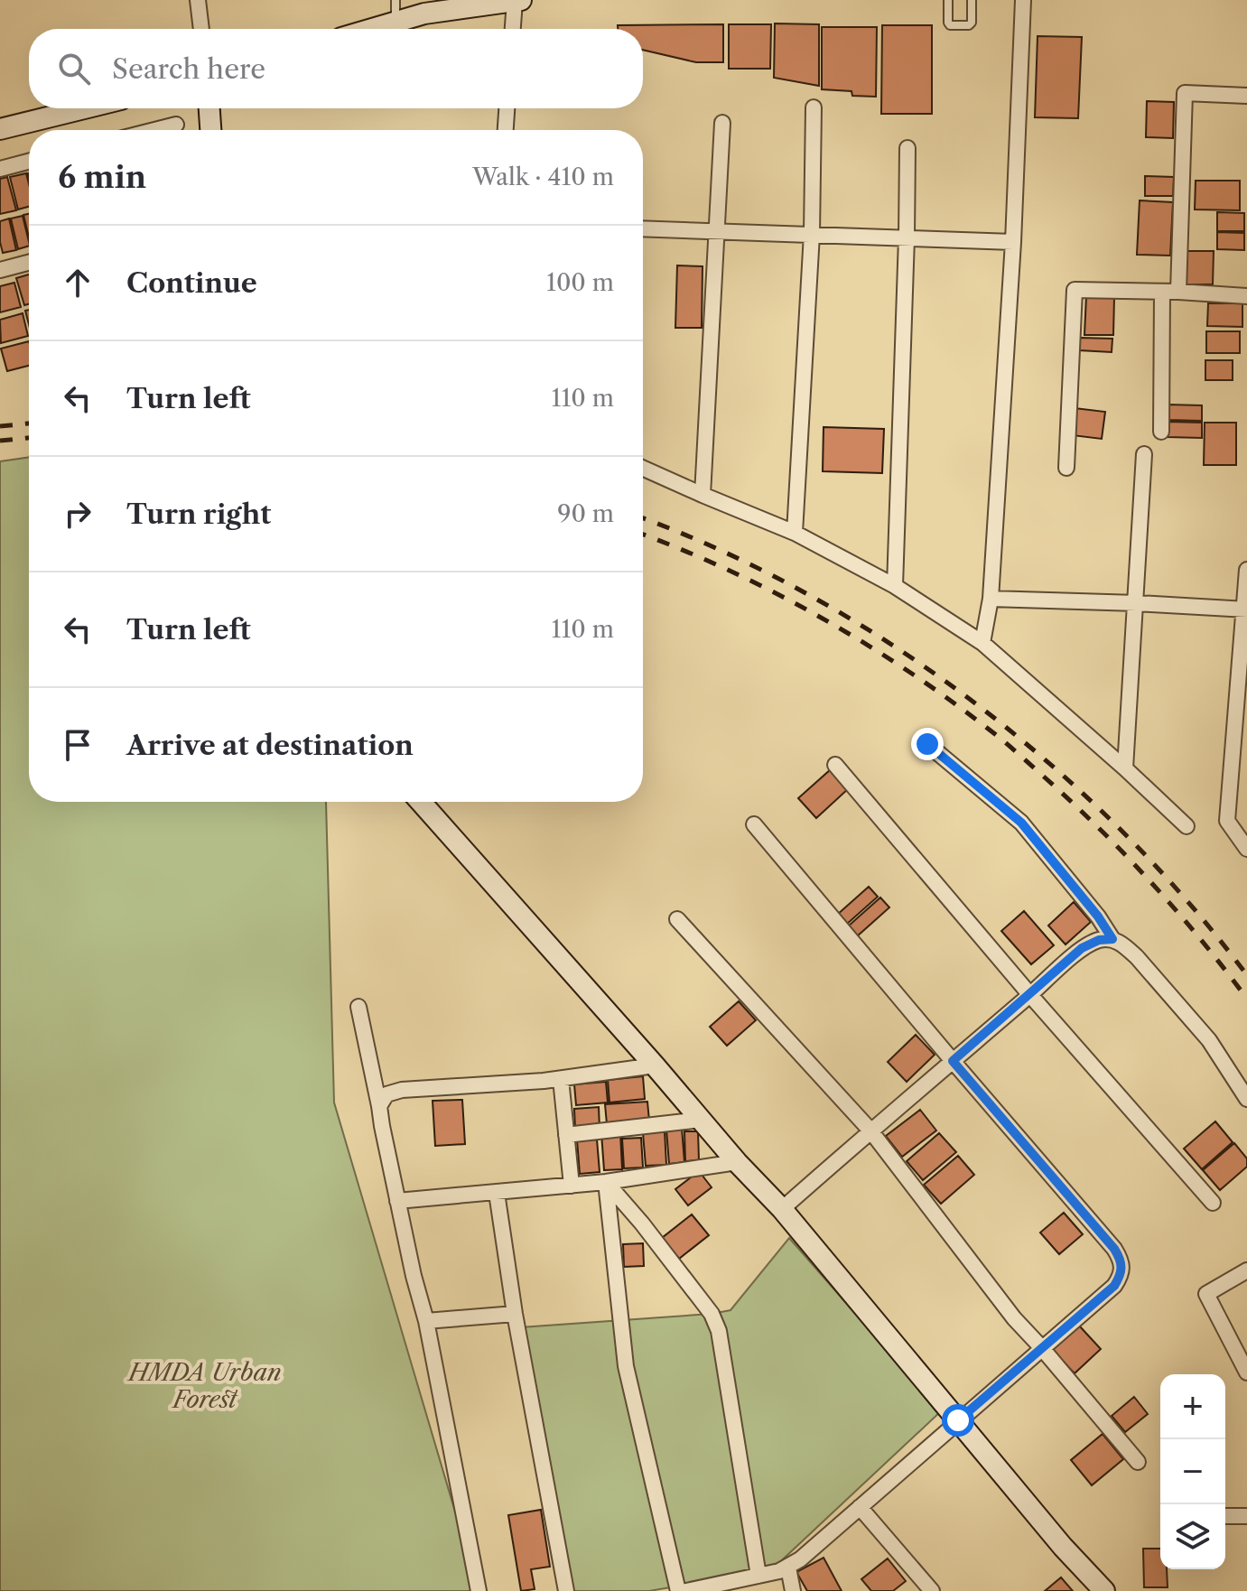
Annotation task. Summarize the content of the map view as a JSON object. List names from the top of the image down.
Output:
{
  "parks": ["HMDA Urban Forest"],
  "page": {
    "search": "Search here",
    "heading": ["6 min", "Walk · 410 m"],
    "list": [
      ["Continue", "100 m"],
      ["Turn left", "110 m"],
      ["Turn right", "90 m"],
      ["Turn left", "110 m"],
      "Arrive at destination"
    ],
    "map_buttons": ["+", "−"]
  }
}
